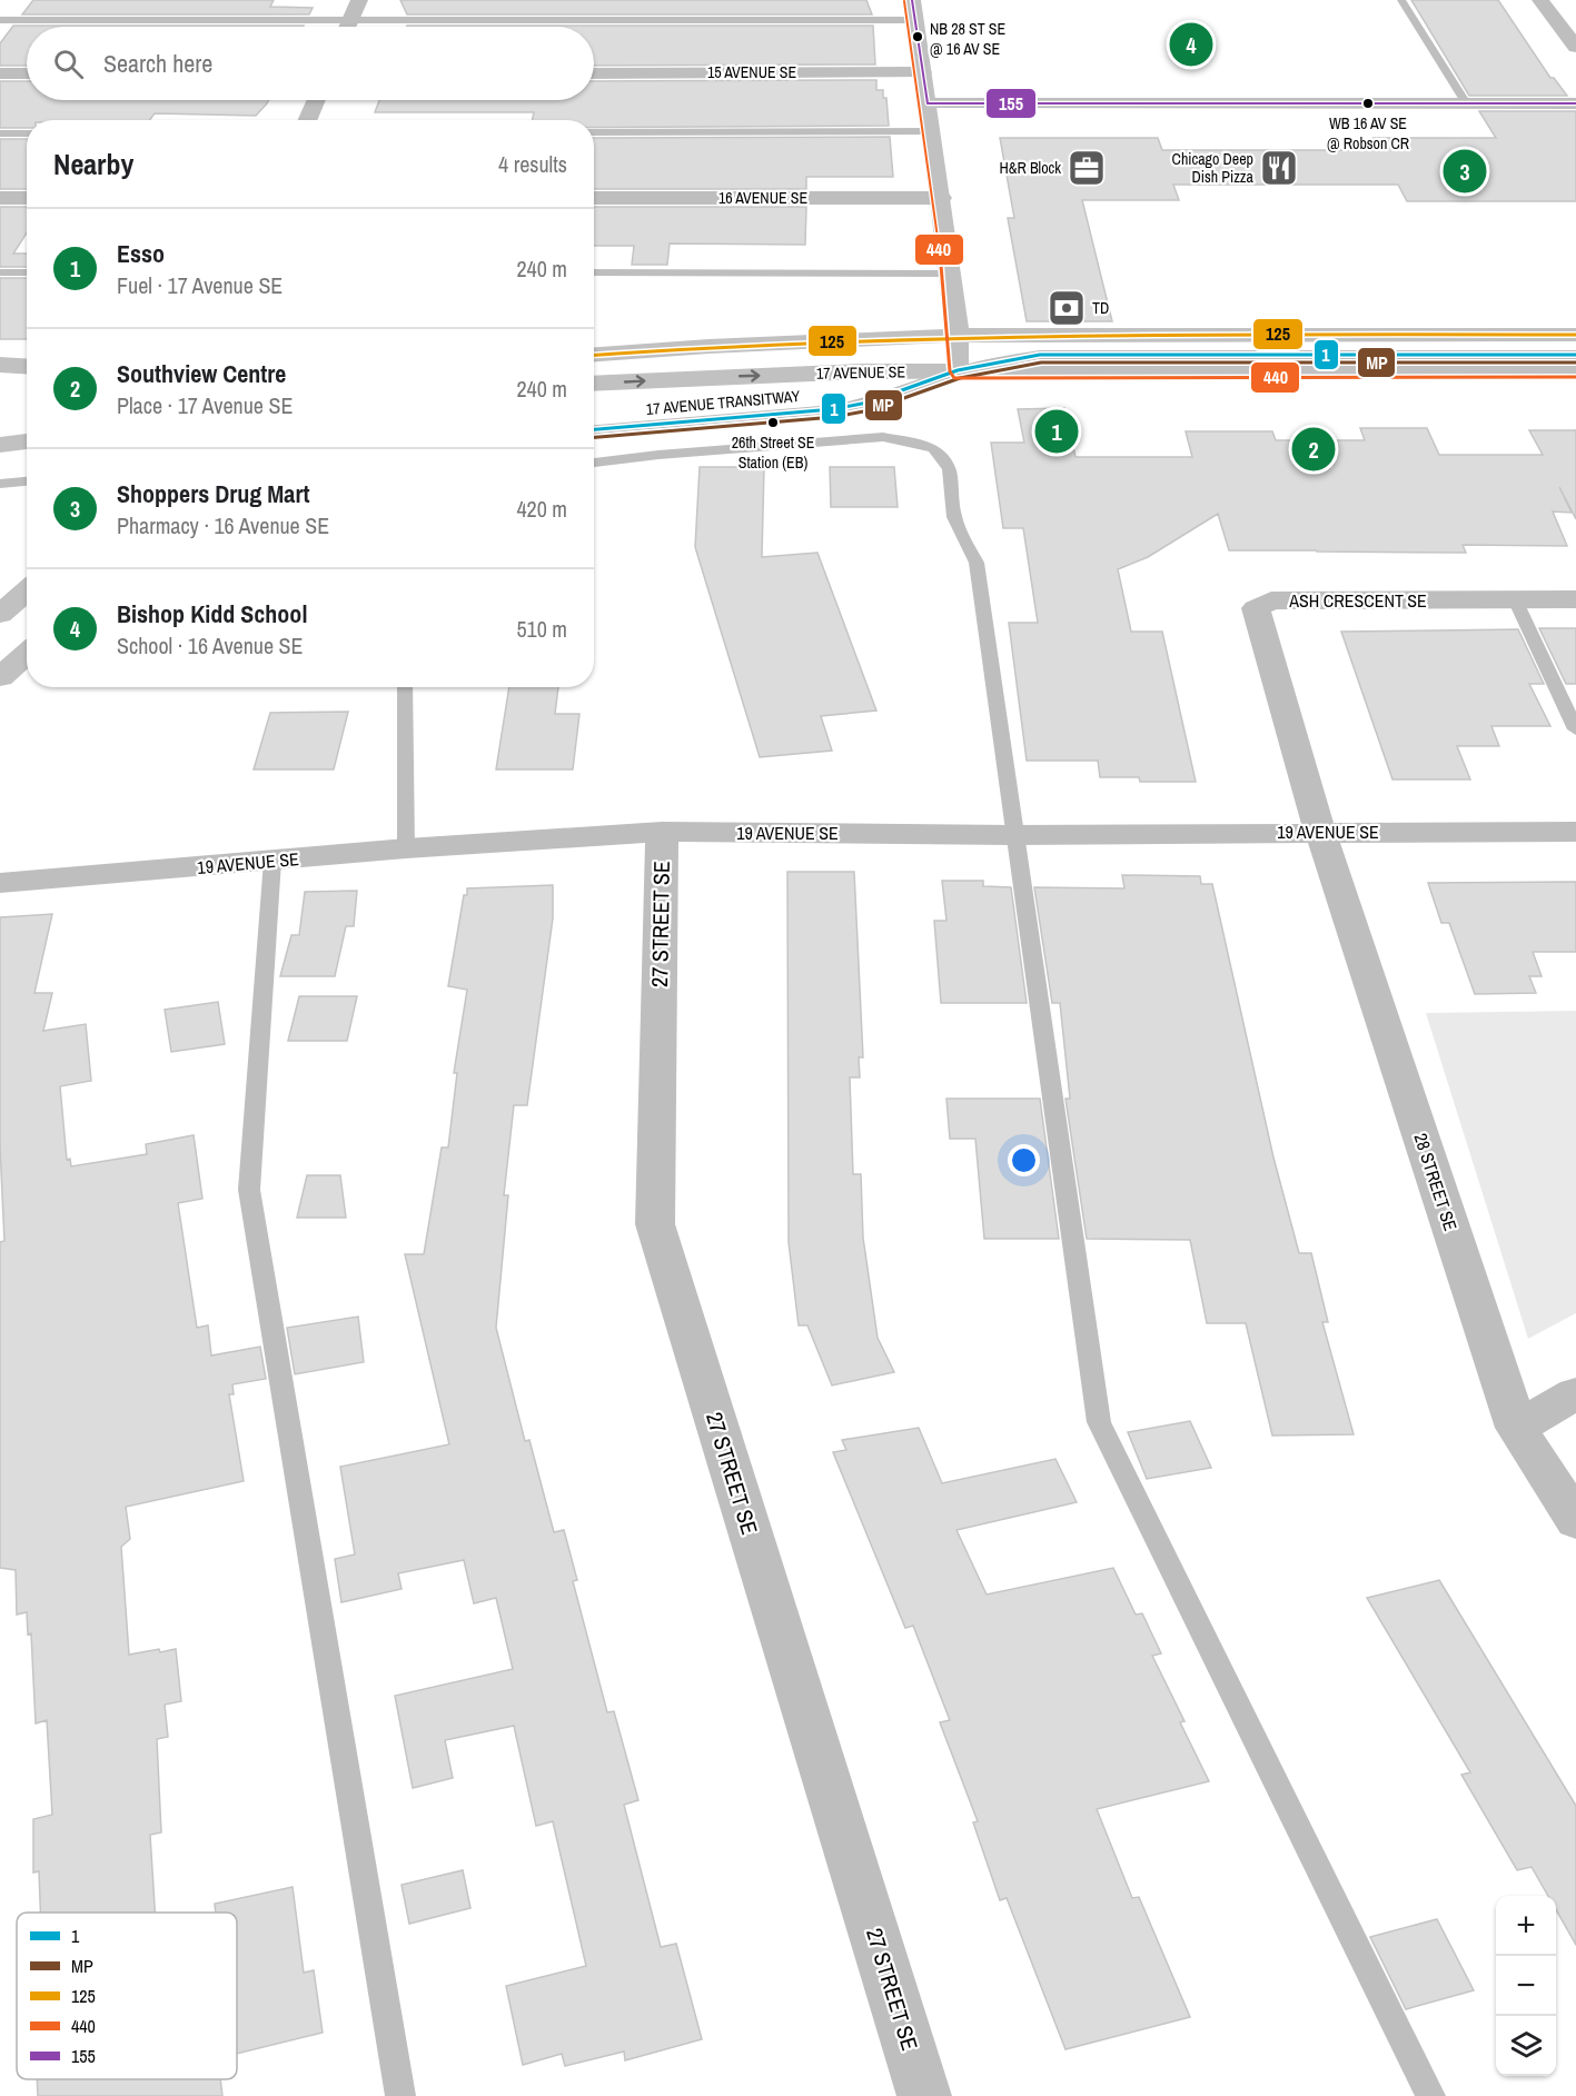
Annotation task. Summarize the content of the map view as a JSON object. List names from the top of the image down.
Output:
{
  "streets": {
    "main road": ["17 AVENUE SE"],
    "street": [
      "15 AVENUE SE",
      "16 AVENUE SE",
      "ASH CRESCENT SE",
      "19 AVENUE SE",
      "27 STREET SE",
      "28 STREET SE"
    ],
    "lane": ["17 AVENUE TRANSITWAY"]
  },
  "crossings": [
    ["17 AVENUE SE", "17 AVENUE TRANSITWAY"],
    ["ASH CRESCENT SE", "19 AVENUE SE"],
    ["ASH CRESCENT SE", "28 STREET SE"],
    ["19 AVENUE SE", "27 STREET SE"],
    ["19 AVENUE SE", "28 STREET SE"]
  ],
  "places": {
    "other": ["NB 28 ST SE @ 16 AV SE", "WB 16 AV SE @ Robson CR", "26th Street SE Station (EB)"],
    "office": ["H&R Block"],
    "restaurant": ["Chicago Deep Dish Pizza"],
    "bank": ["TD"]
  },
  "lines": [
    "transit line 155",
    "transit line 440",
    "transit line 125",
    "transit line 1",
    "transit line MP"
  ],
  "legend": [
    "1",
    "MP",
    "125",
    "440",
    "155"
  ],
  "page": {
    "pins": [
      "4",
      "3",
      "1",
      "2"
    ],
    "search": "Search here",
    "heading": ["Nearby", "4 results"],
    "list": [
      {
        "mark": "1",
        "name": "Esso",
        "note": "Fuel · 17 Avenue SE",
        "value": "240 m"
      },
      {
        "mark": "2",
        "name": "Southview Centre",
        "note": "Place · 17 Avenue SE",
        "value": "240 m"
      },
      {
        "mark": "3",
        "name": "Shoppers Drug Mart",
        "note": "Pharmacy · 16 Avenue SE",
        "value": "420 m"
      },
      {
        "mark": "4",
        "name": "Bishop Kidd School",
        "note": "School · 16 Avenue SE",
        "value": "510 m"
      }
    ],
    "map_buttons": ["+", "−"]
  }
}
